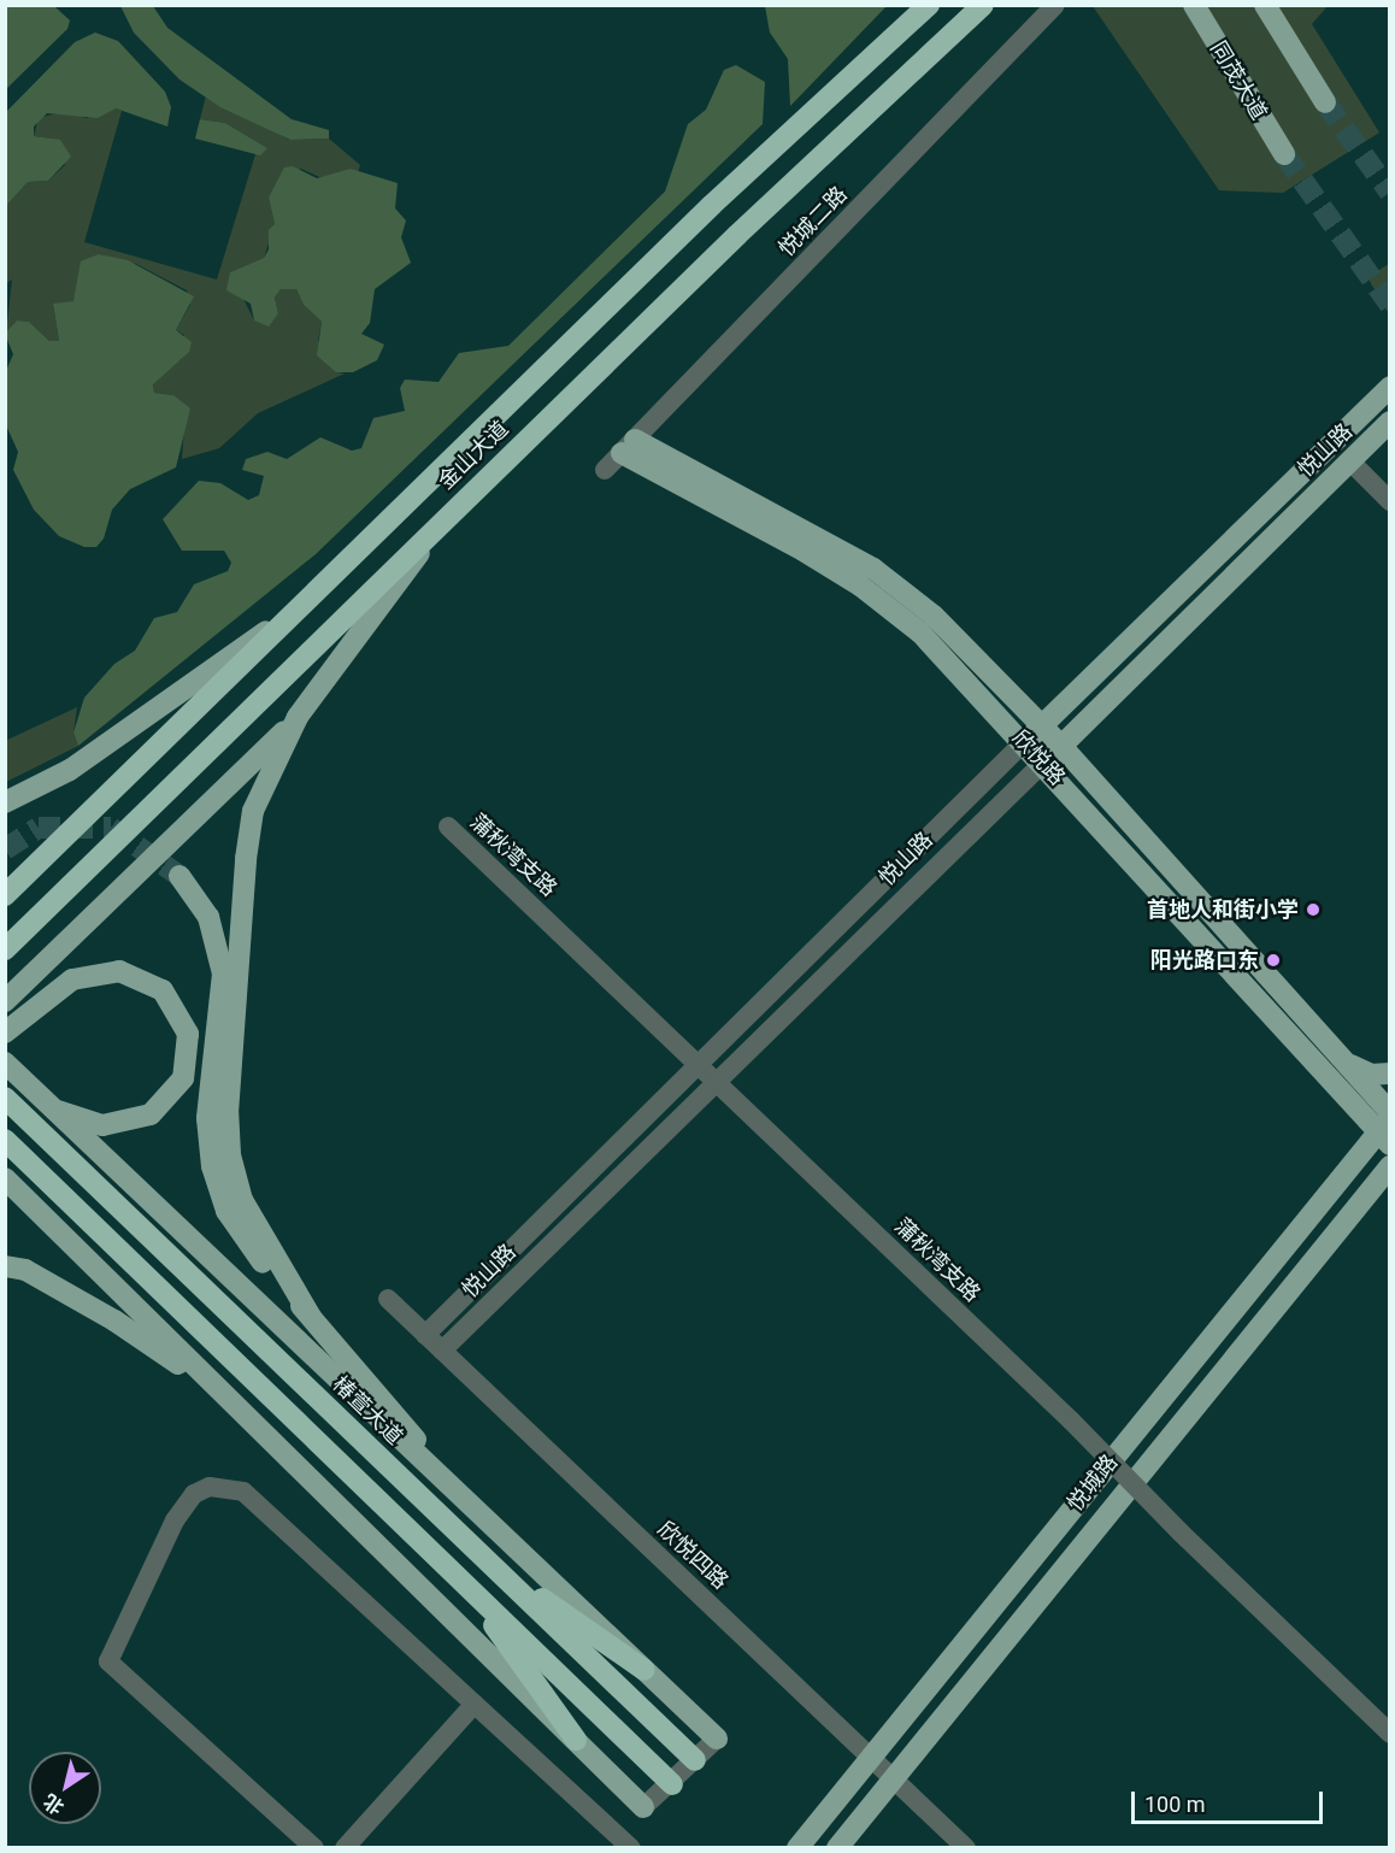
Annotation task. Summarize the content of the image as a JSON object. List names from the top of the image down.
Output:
{
  "streets": {
    "highway": ["金山大道", "椿萱大道"],
    "main road": [
      "同茂大道",
      "悦山路",
      "欣悦路",
      "悦城路"
    ],
    "street": ["悦城二路", "蒲秋湾支路", "欣悦四路"]
  },
  "crossings": [
    ["悦城二路", "欣悦路"],
    ["悦山路", "欣悦路"],
    ["悦山路", "蒲秋湾支路"],
    ["悦山路", "欣悦四路"],
    ["欣悦路", "悦城路"],
    ["悦城路", "欣悦四路"]
  ],
  "places": ["首地人和街小学", "阳光路口东"],
  "scale_bar": "100 m",
  "north": "bottom left"
}
